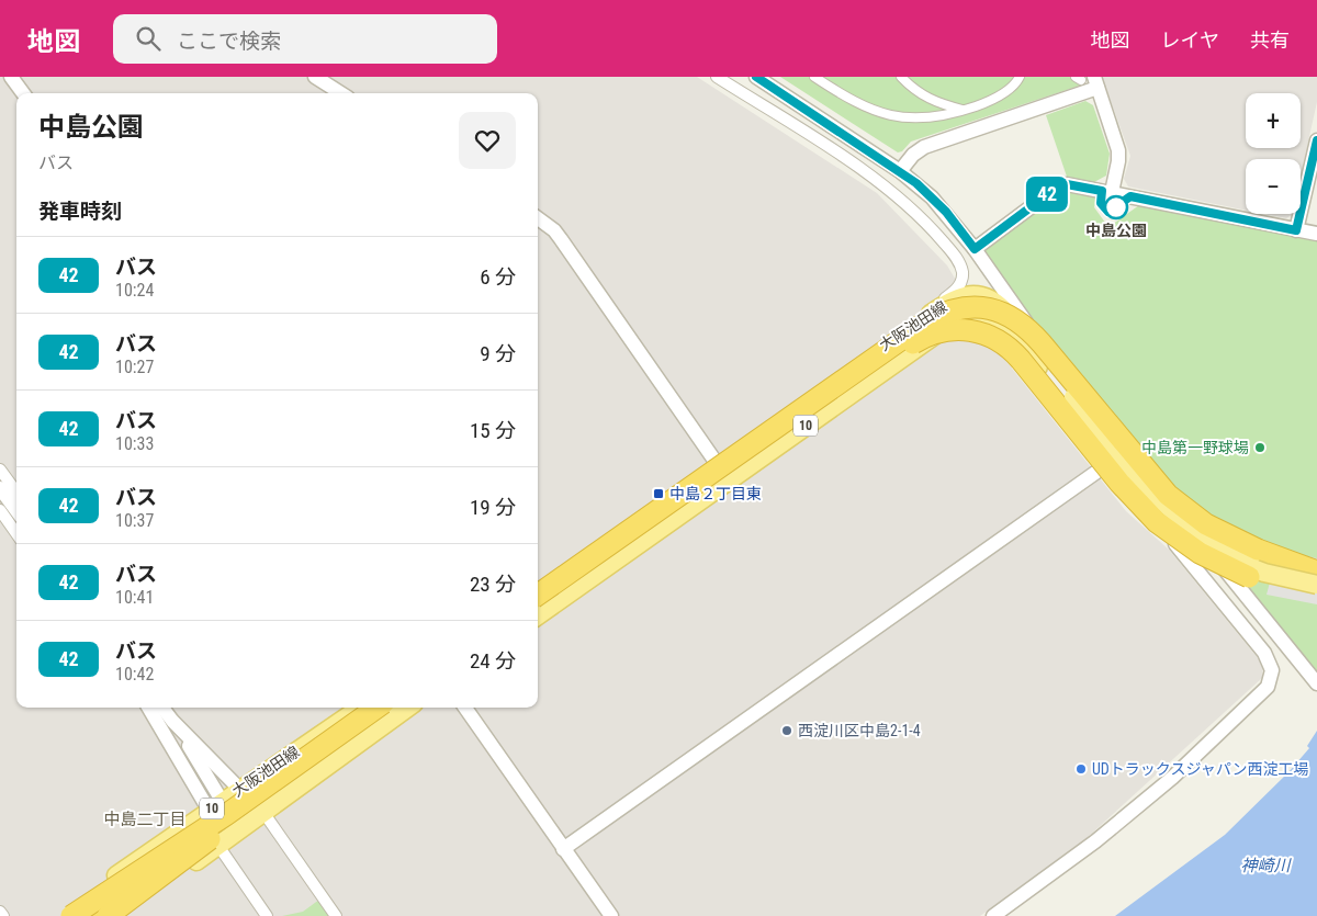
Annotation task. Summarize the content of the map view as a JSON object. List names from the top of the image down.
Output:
{
  "streets": {
    "main road": ["大阪池田線", "10"]
  },
  "districts": ["中島二丁目"],
  "water": ["神崎川"],
  "places": {
    "other": [
      "中島公園",
      "中島第一野球場",
      "西淀川区中島2-1-4",
      "UDトラックスジャパン西淀工場"
    ],
    "transit": ["中島２丁目東"]
  },
  "lines": ["bus line 42"],
  "page": {
    "header": "地図",
    "search": "ここで検索",
    "nav": ["地図", "レイヤ", "共有"],
    "on_map": "42",
    "map_buttons": ["+", "−"],
    "heading": [
      ["中島公園", "バス"],
      "発車時刻"
    ],
    "list": [
      {
        "mark": "42",
        "name": "バス",
        "note": "10:24",
        "value": "6 分"
      },
      {
        "mark": "42",
        "name": "バス",
        "note": "10:27",
        "value": "9 分"
      },
      {
        "mark": "42",
        "name": "バス",
        "note": "10:33",
        "value": "15 分"
      },
      {
        "mark": "42",
        "name": "バス",
        "note": "10:37",
        "value": "19 分"
      },
      {
        "mark": "42",
        "name": "バス",
        "note": "10:41",
        "value": "23 分"
      },
      {
        "mark": "42",
        "name": "バス",
        "note": "10:42",
        "value": "24 分"
      }
    ]
  }
}
